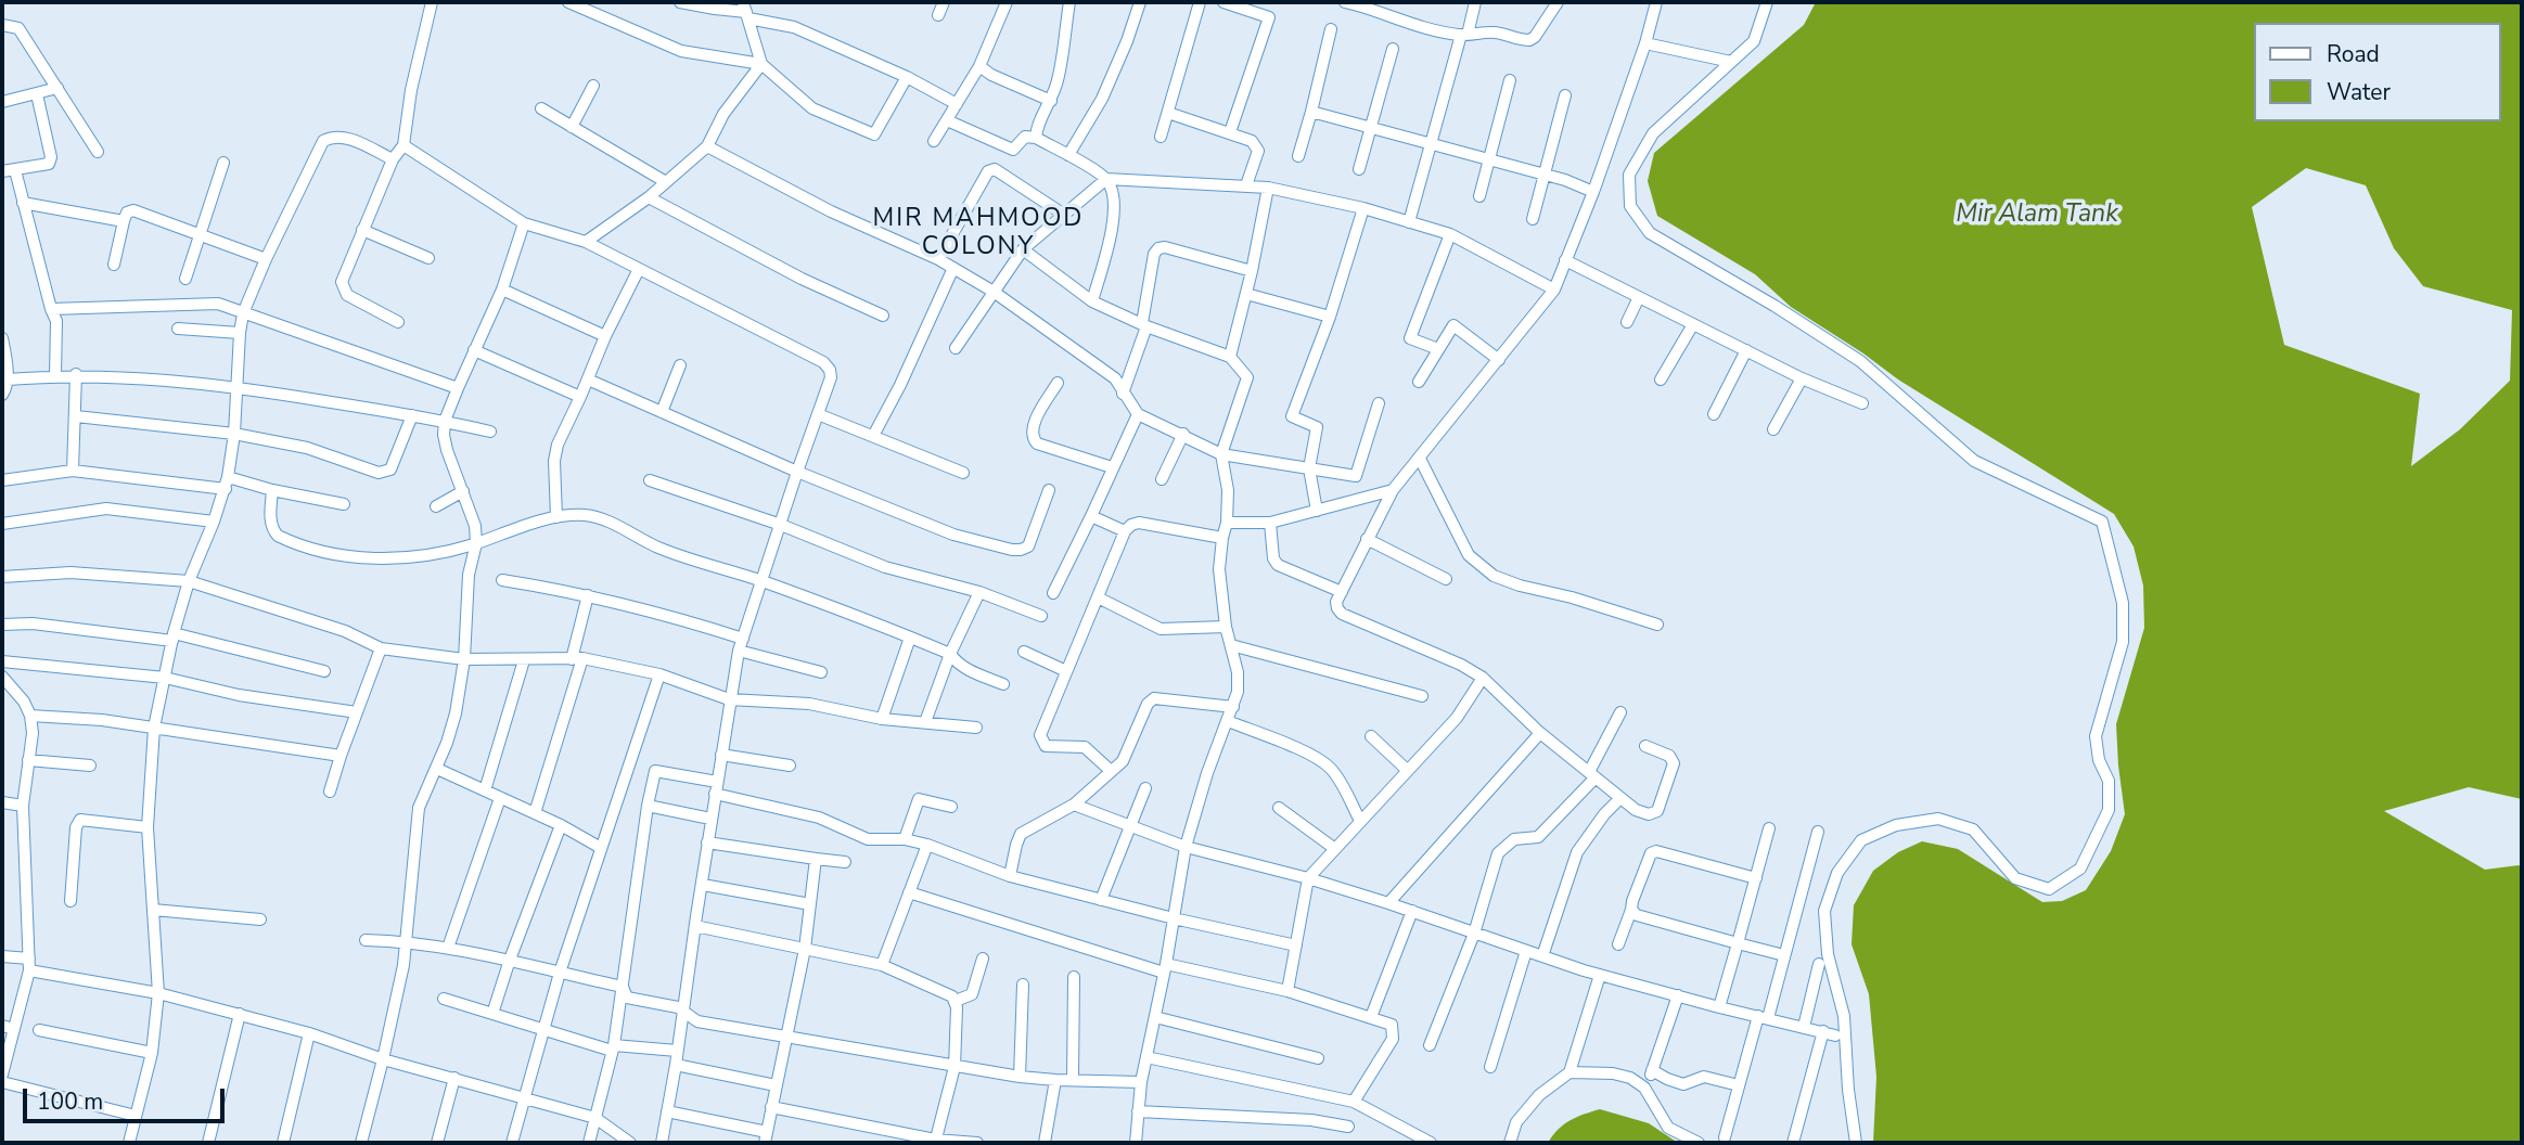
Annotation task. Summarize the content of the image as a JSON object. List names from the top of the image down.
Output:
{
  "districts": ["MIR MAHMOOD COLONY"],
  "water": ["Mir Alam Tank"],
  "legend": ["Road", "Water"],
  "scale_bar": "100 m"
}
